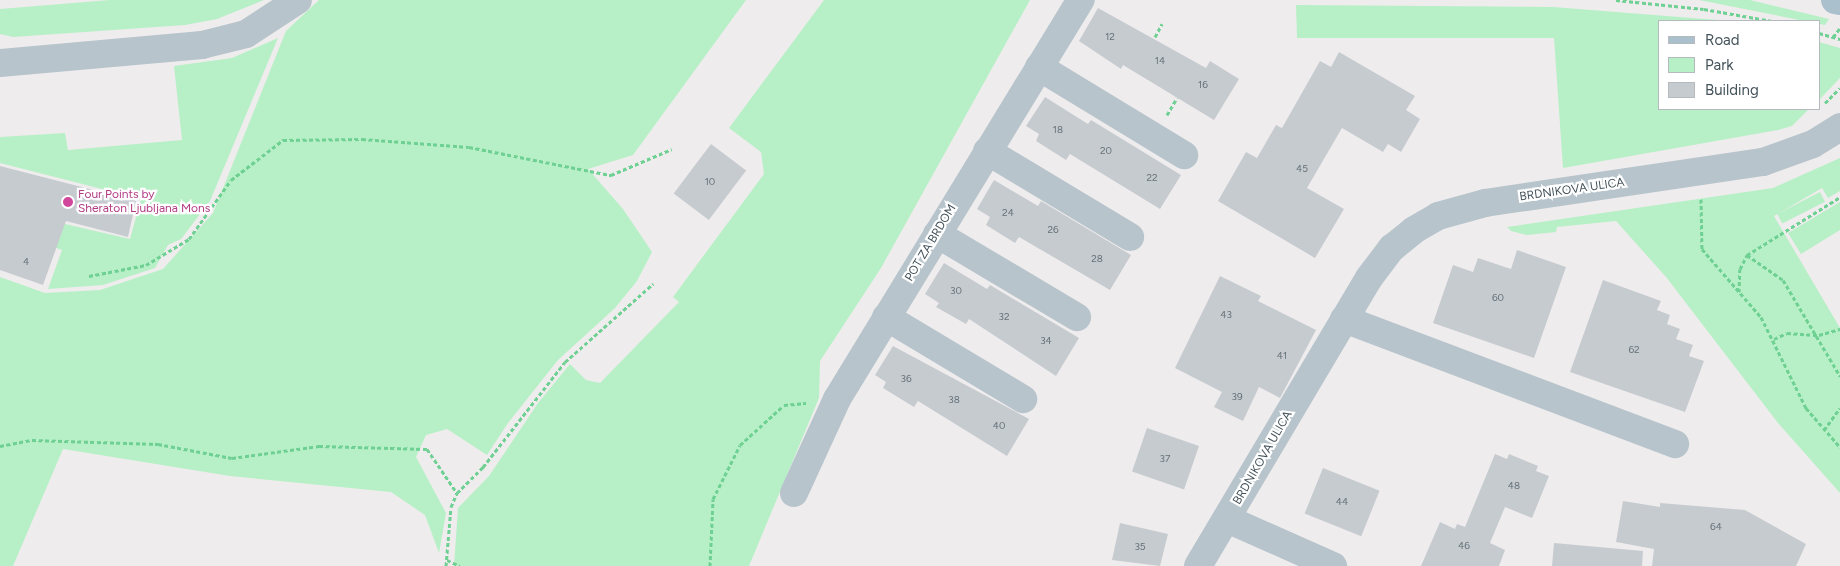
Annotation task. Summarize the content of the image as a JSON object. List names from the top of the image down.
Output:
{
  "streets": {
    "street": ["BRDNIKOVA ULICA", "POT ZA BRDOM"]
  },
  "places": ["Four Points by Sheraton Ljubljana Mons"],
  "house_numbers": [
    "12",
    "14",
    "16",
    "18",
    "20",
    "45",
    "22",
    "10",
    "24",
    "26",
    "28",
    "4",
    "30",
    "60",
    "43",
    "32",
    "34",
    "62",
    "41",
    "36",
    "39",
    "38",
    "40",
    "37",
    "48",
    "44",
    "64",
    "46",
    "35"
  ],
  "legend": ["Road", "Park", "Building"]
}
